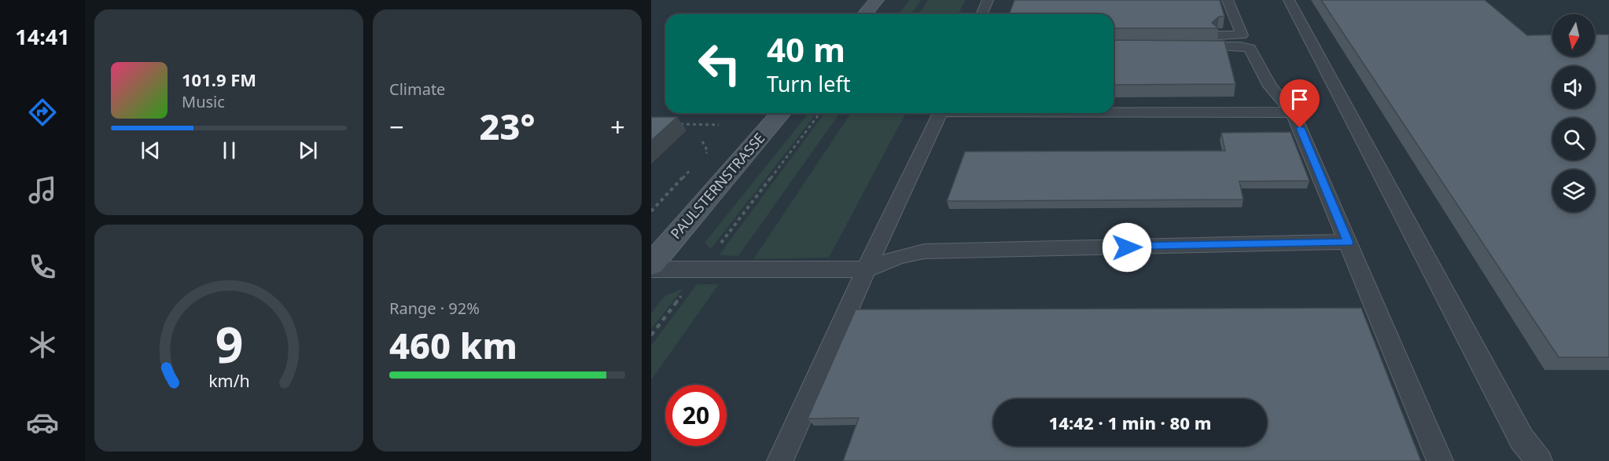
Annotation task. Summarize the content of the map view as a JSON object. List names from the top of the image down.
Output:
{
  "streets": {
    "main road": ["PAULSTERNSTRASSE"]
  },
  "north": "bottom",
  "page": {
    "tabs": "14:41",
    "tile": [
      "Climate",
      ["Range · 92%", "460 km"]
    ],
    "turn": ["40 m", "Turn left"],
    "song": ["101.9 FM", "Music"],
    "heat": ["−", "23°", "+"],
    "limit": "20",
    "trip": "14:42 · 1 min · 80 m",
    "gauge": ["9", "km/h"]
  }
}
